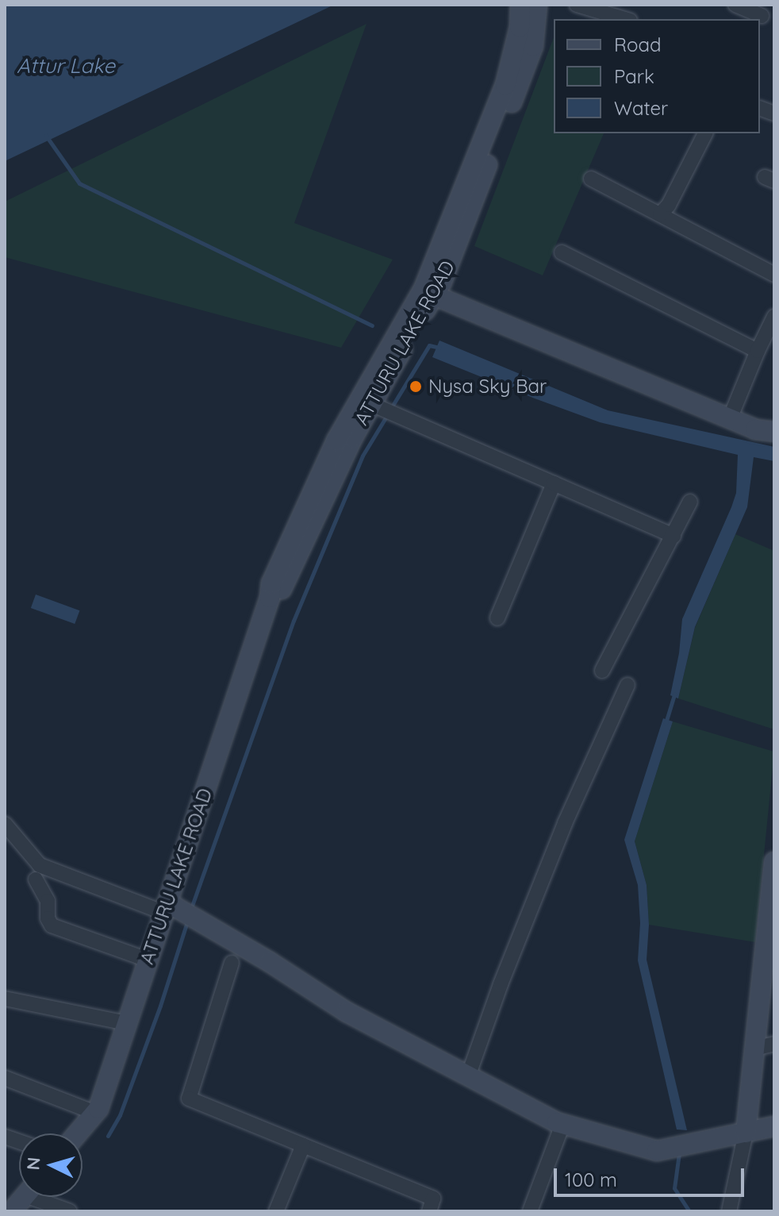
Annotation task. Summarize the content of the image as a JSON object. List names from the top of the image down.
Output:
{
  "streets": {
    "street": ["ATTURU LAKE ROAD"]
  },
  "water": ["Attur Lake"],
  "places": ["Nysa Sky Bar"],
  "legend": ["Road", "Park", "Water"],
  "scale_bar": "100 m",
  "north": "left"
}
